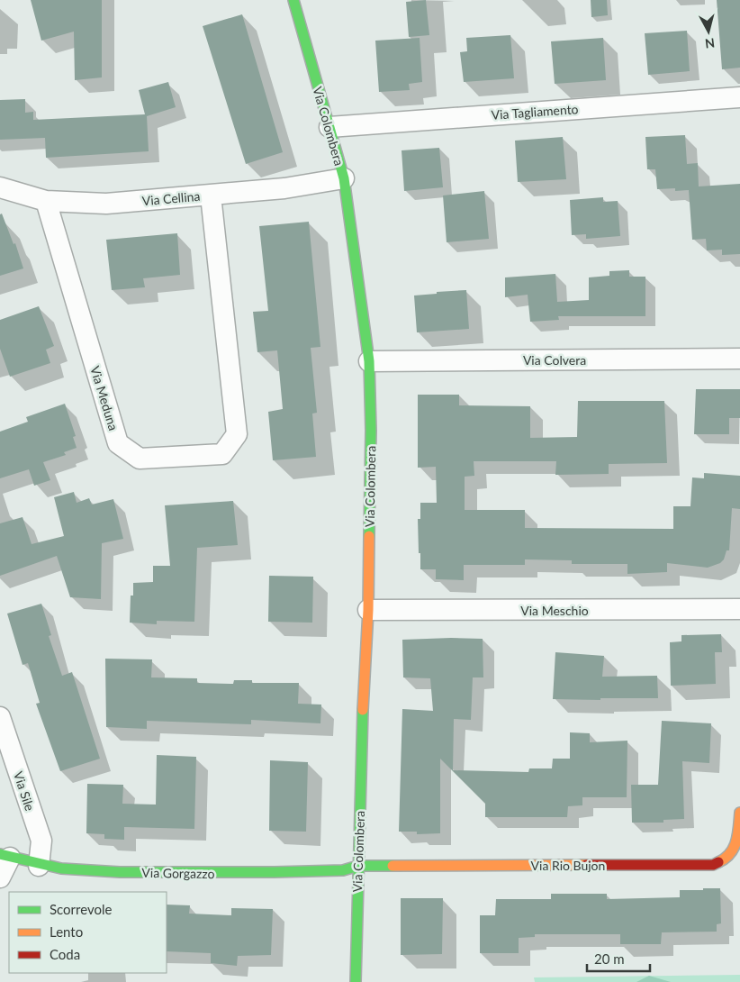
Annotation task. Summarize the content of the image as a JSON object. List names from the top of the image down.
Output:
{
  "streets": {
    "street": [
      "Via Tagliamento",
      "Via Colombera",
      "Via Cellina",
      "Via Colvera",
      "Via Meduna",
      "Via Meschio",
      "Via Sile",
      "Via Rio Bujon",
      "Via Gorgazzo"
    ]
  },
  "crossings": [
    ["Via Tagliamento", "Via Colombera"],
    ["Via Colombera", "Via Cellina"],
    ["Via Colombera", "Via Colvera"],
    ["Via Colombera", "Via Meschio"],
    ["Via Colombera", "Via Rio Bujon"],
    ["Via Colombera", "Via Gorgazzo"],
    ["Via Cellina", "Via Meduna"],
    ["Via Sile", "Via Gorgazzo"],
    ["Via Rio Bujon", "Via Gorgazzo"]
  ],
  "legend": ["Scorrevole", "Lento", "Coda"],
  "scale_bar": "20 m",
  "north": "bottom"
}
